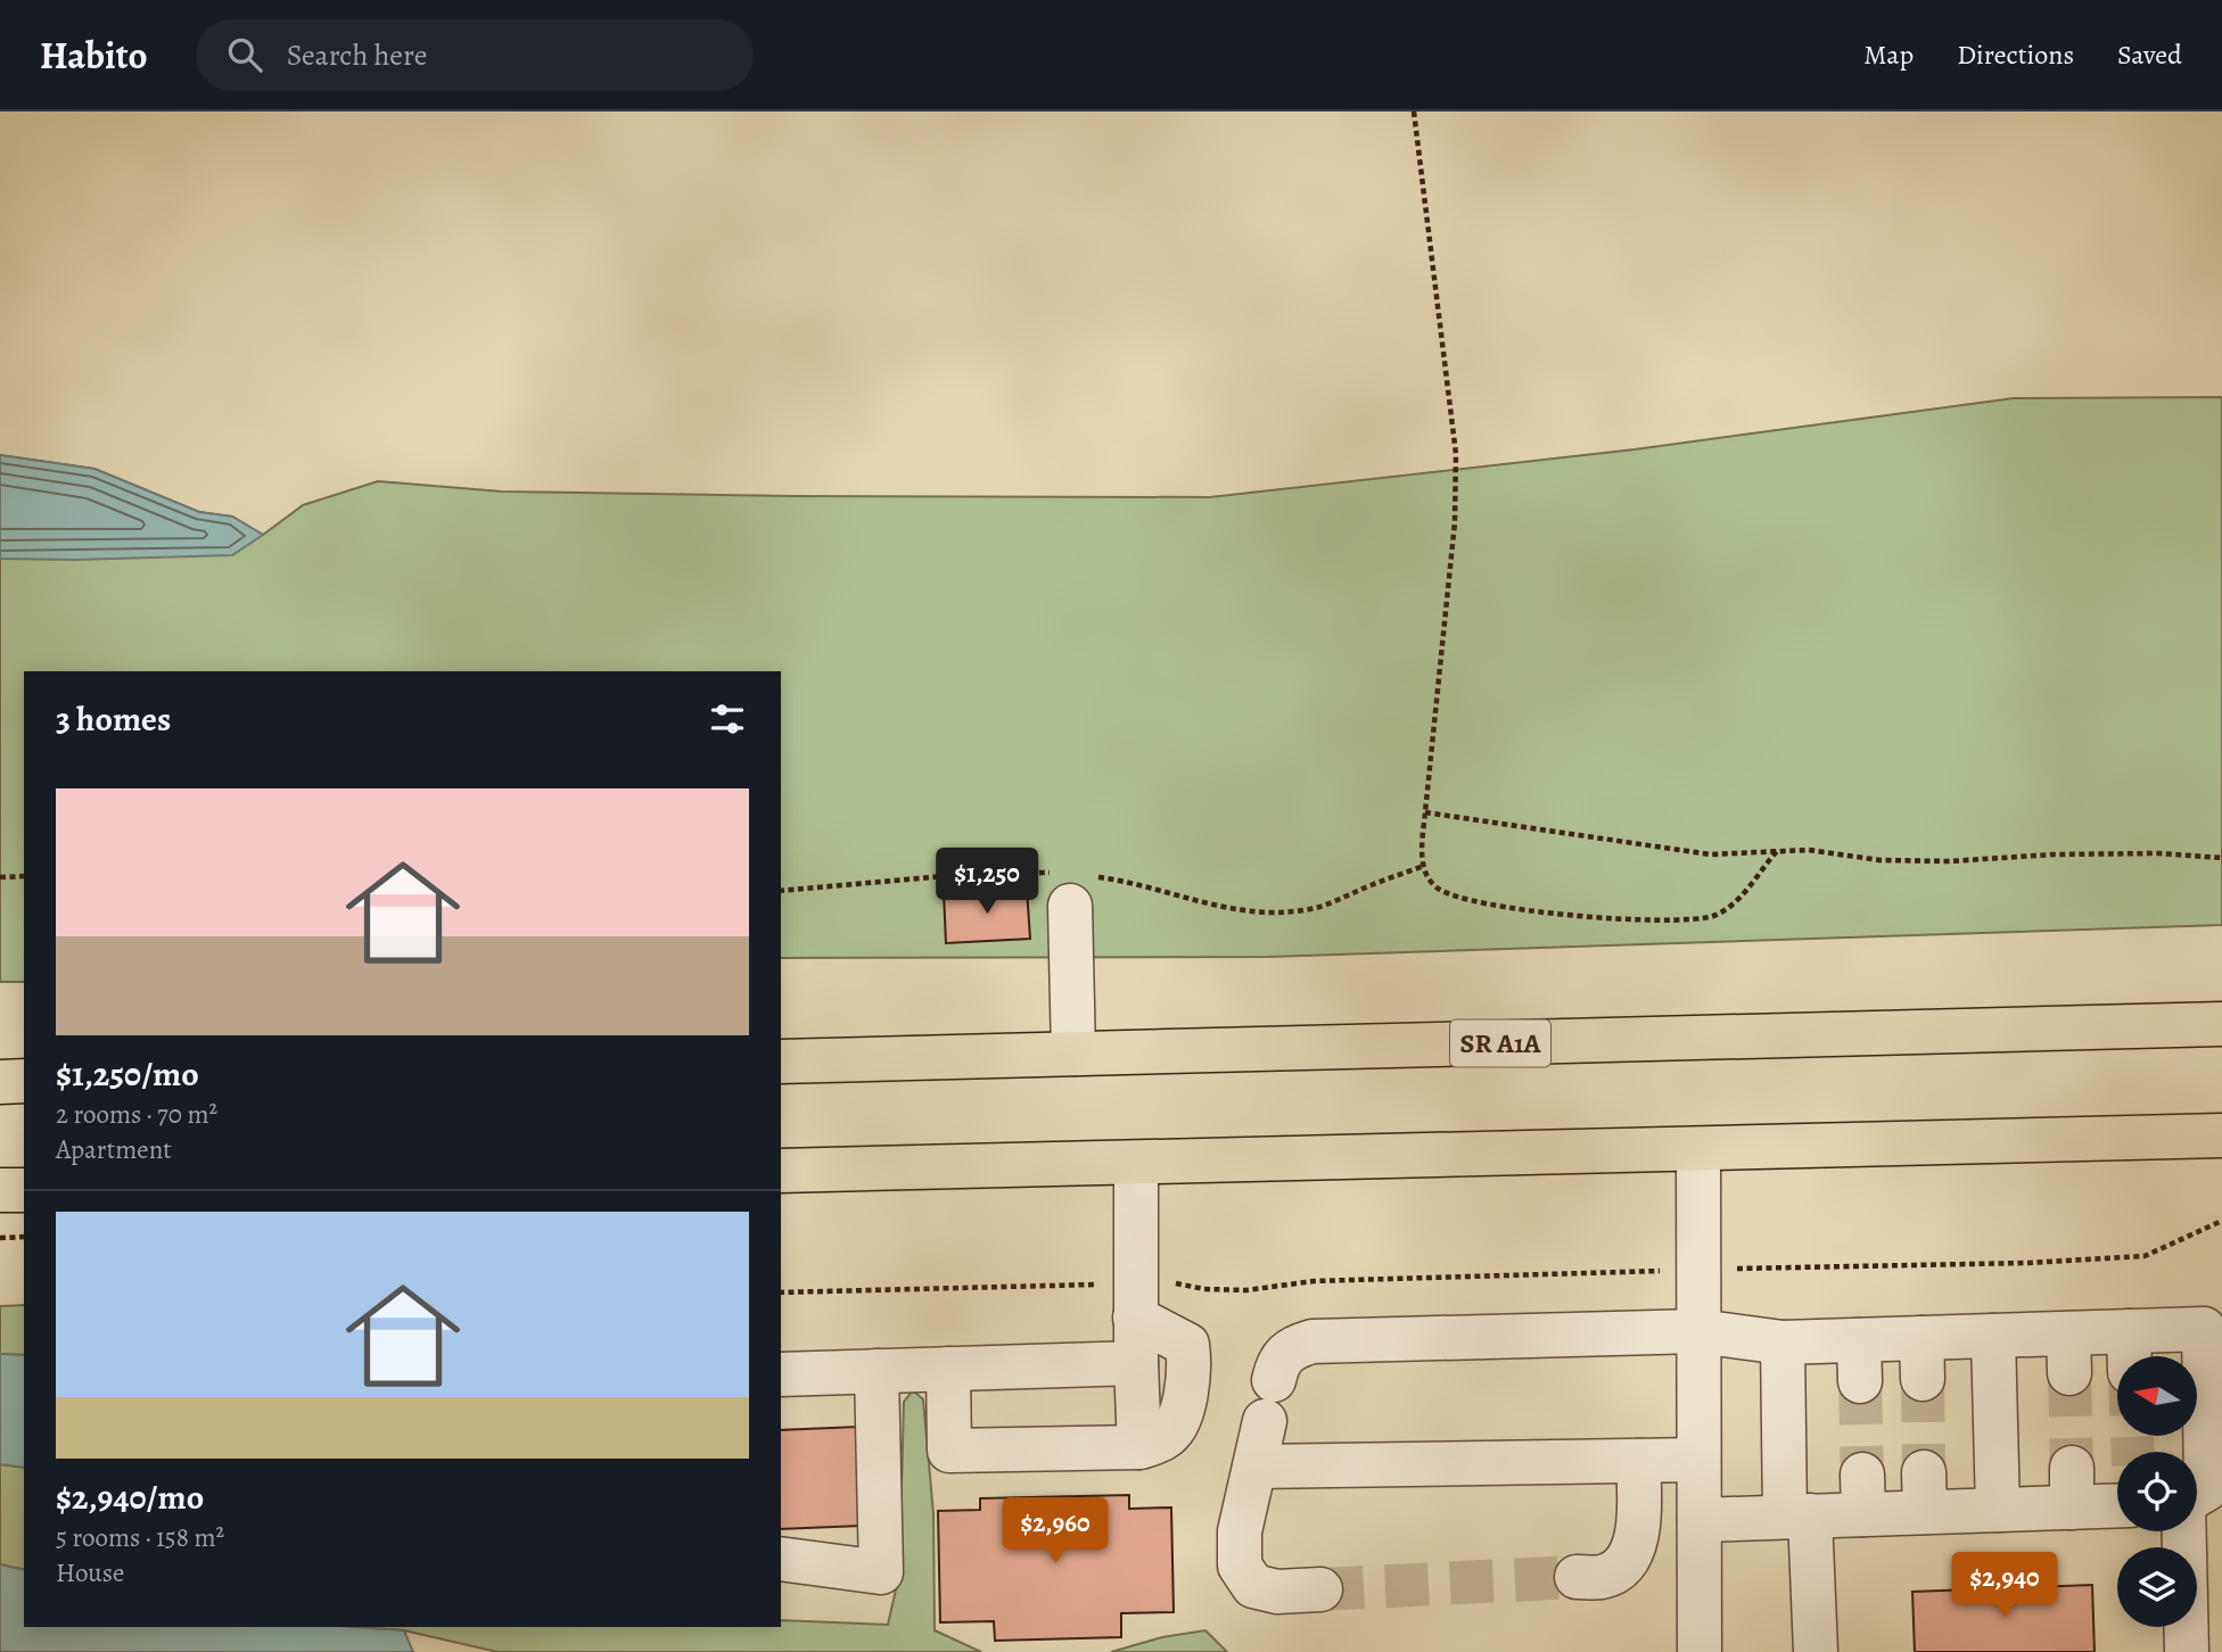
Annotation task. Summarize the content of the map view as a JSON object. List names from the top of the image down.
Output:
{
  "streets": {
    "main road": ["SR A1A"]
  },
  "north": "left",
  "page": {
    "header": "Habito",
    "search": "Search here",
    "nav": ["Map", "Directions", "Saved"],
    "heading": "3 homes",
    "list": [
      {
        "name": "$1,250/mo",
        "note": "2 rooms · 70 m² · Apartment"
      },
      {
        "name": "$2,940/mo",
        "note": "5 rooms · 158 m² · House"
      }
    ],
    "price": ["$1,250", "$2,960", "$2,940"]
  }
}
